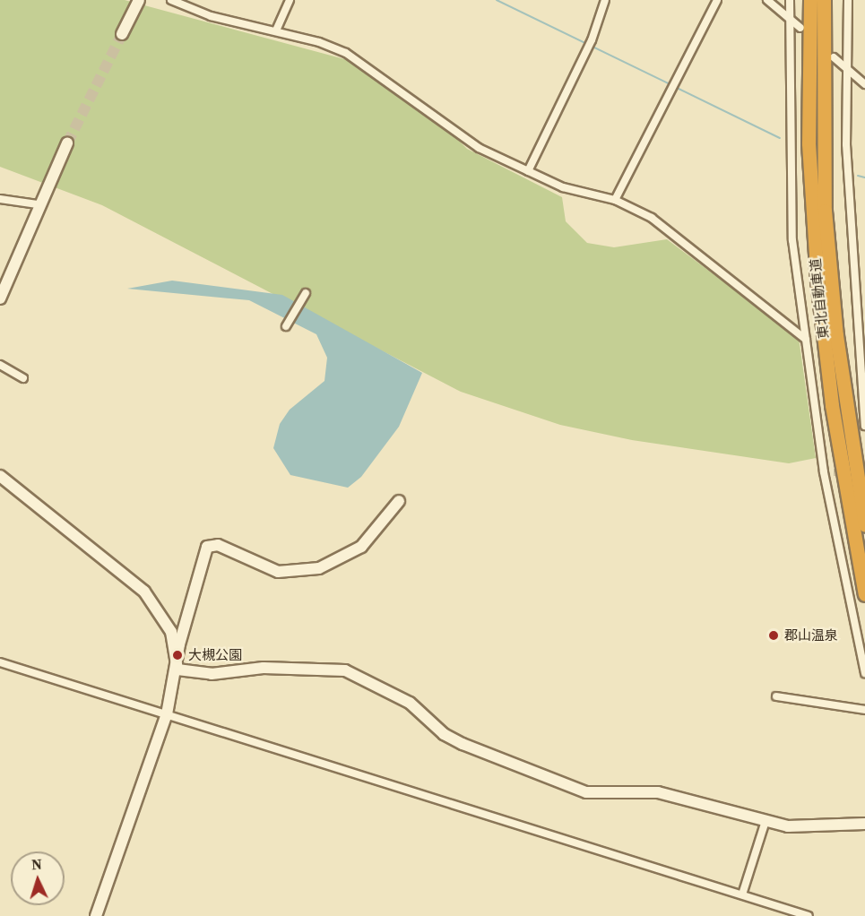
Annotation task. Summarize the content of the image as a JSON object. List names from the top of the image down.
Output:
{
  "streets": {
    "highway": ["東北自動車道"]
  },
  "places": ["郡山温泉", "大槻公園"],
  "north": "top"
}
